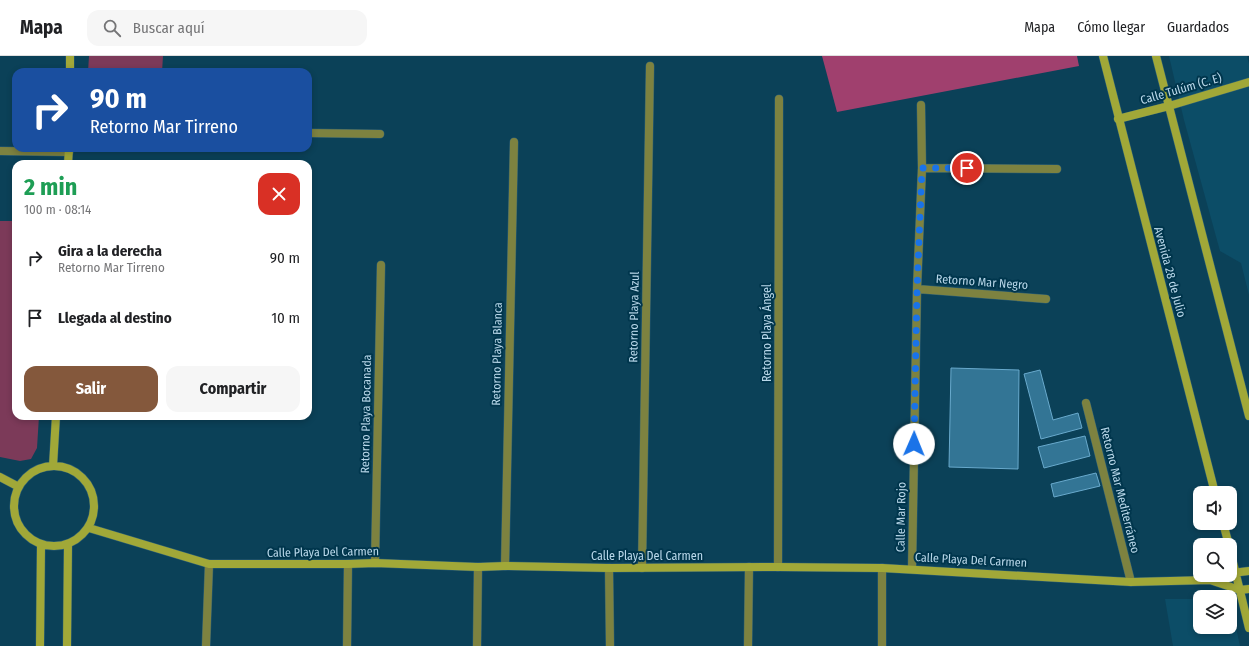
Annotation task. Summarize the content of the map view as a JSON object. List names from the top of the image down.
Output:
{
  "streets": {
    "street": [
      "Calle Tulúm (C. E)",
      "Avenida 28 de Julio",
      "Retorno Mar Negro",
      "Retorno Playa Azul",
      "Retorno Playa Ángel",
      "Retorno Playa Blanca",
      "Retorno Playa Bocanada",
      "Retorno Mar Mediterráneo",
      "Calle Mar Rojo",
      "Calle Playa Del Carmen"
    ]
  },
  "crossings": [
    ["Calle Tulúm (C. E)", "Avenida 28 de Julio"],
    ["Retorno Mar Negro", "Calle Mar Rojo"],
    ["Retorno Playa Azul", "Calle Playa Del Carmen"],
    ["Retorno Playa Ángel", "Calle Playa Del Carmen"],
    ["Retorno Playa Blanca", "Calle Playa Del Carmen"],
    ["Retorno Playa Bocanada", "Calle Playa Del Carmen"],
    ["Retorno Mar Mediterráneo", "Calle Playa Del Carmen"],
    ["Calle Mar Rojo", "Calle Playa Del Carmen"]
  ],
  "page": {
    "header": "Mapa",
    "search": "Buscar aquí",
    "nav": ["Mapa", "Cómo llegar", "Guardados"],
    "turn": ["90 m", "Retorno Mar Tirreno"],
    "heading": ["2 min", "100 m · 08:14"],
    "list": [
      {
        "name": "Gira a la derecha",
        "note": "Retorno Mar Tirreno",
        "value": "90 m"
      },
      {
        "name": "Llegada al destino",
        "value": "10 m"
      }
    ],
    "buttons": ["Salir", "Compartir"]
  }
}
